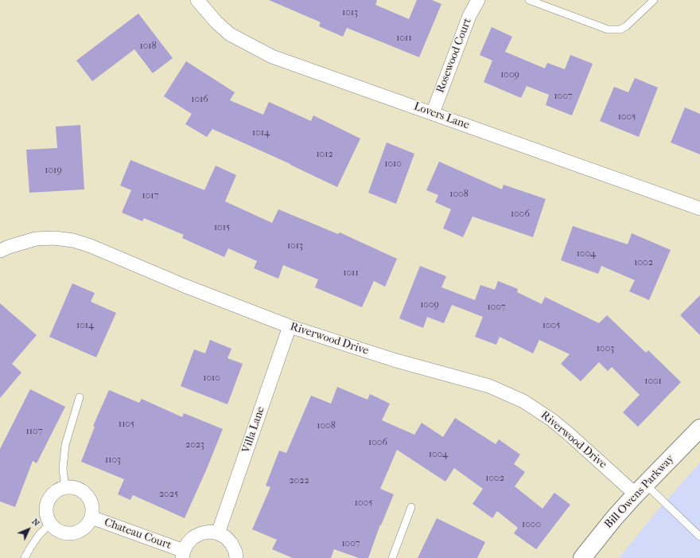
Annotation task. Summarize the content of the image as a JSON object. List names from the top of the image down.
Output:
{
  "streets": {
    "main road": ["Bill Owens Parkway"],
    "street": [
      "Rosewood Court",
      "Lovers Lane",
      "Riverwood Drive",
      "Villa Lane",
      "Chateau Court"
    ]
  },
  "crossings": [
    ["Rosewood Court", "Lovers Lane"],
    ["Riverwood Drive", "Villa Lane"],
    ["Riverwood Drive", "Bill Owens Parkway"],
    ["Villa Lane", "Chateau Court"]
  ],
  "house_numbers": [
    "1013",
    "1011",
    "1018",
    "1009",
    "1007",
    "1016",
    "1005",
    "1014",
    "1012",
    "1010",
    "1019",
    "1008",
    "1017",
    "1006",
    "1015",
    "1013",
    "1004",
    "1002",
    "1011",
    "1009",
    "1007",
    "1014",
    "1005",
    "1003",
    "1010",
    "1001",
    "1105",
    "1008",
    "1107",
    "1006",
    "2023",
    "1004",
    "1103",
    "1002",
    "2022",
    "2025",
    "1005",
    "1000",
    "1007"
  ],
  "north": "top right"
}
